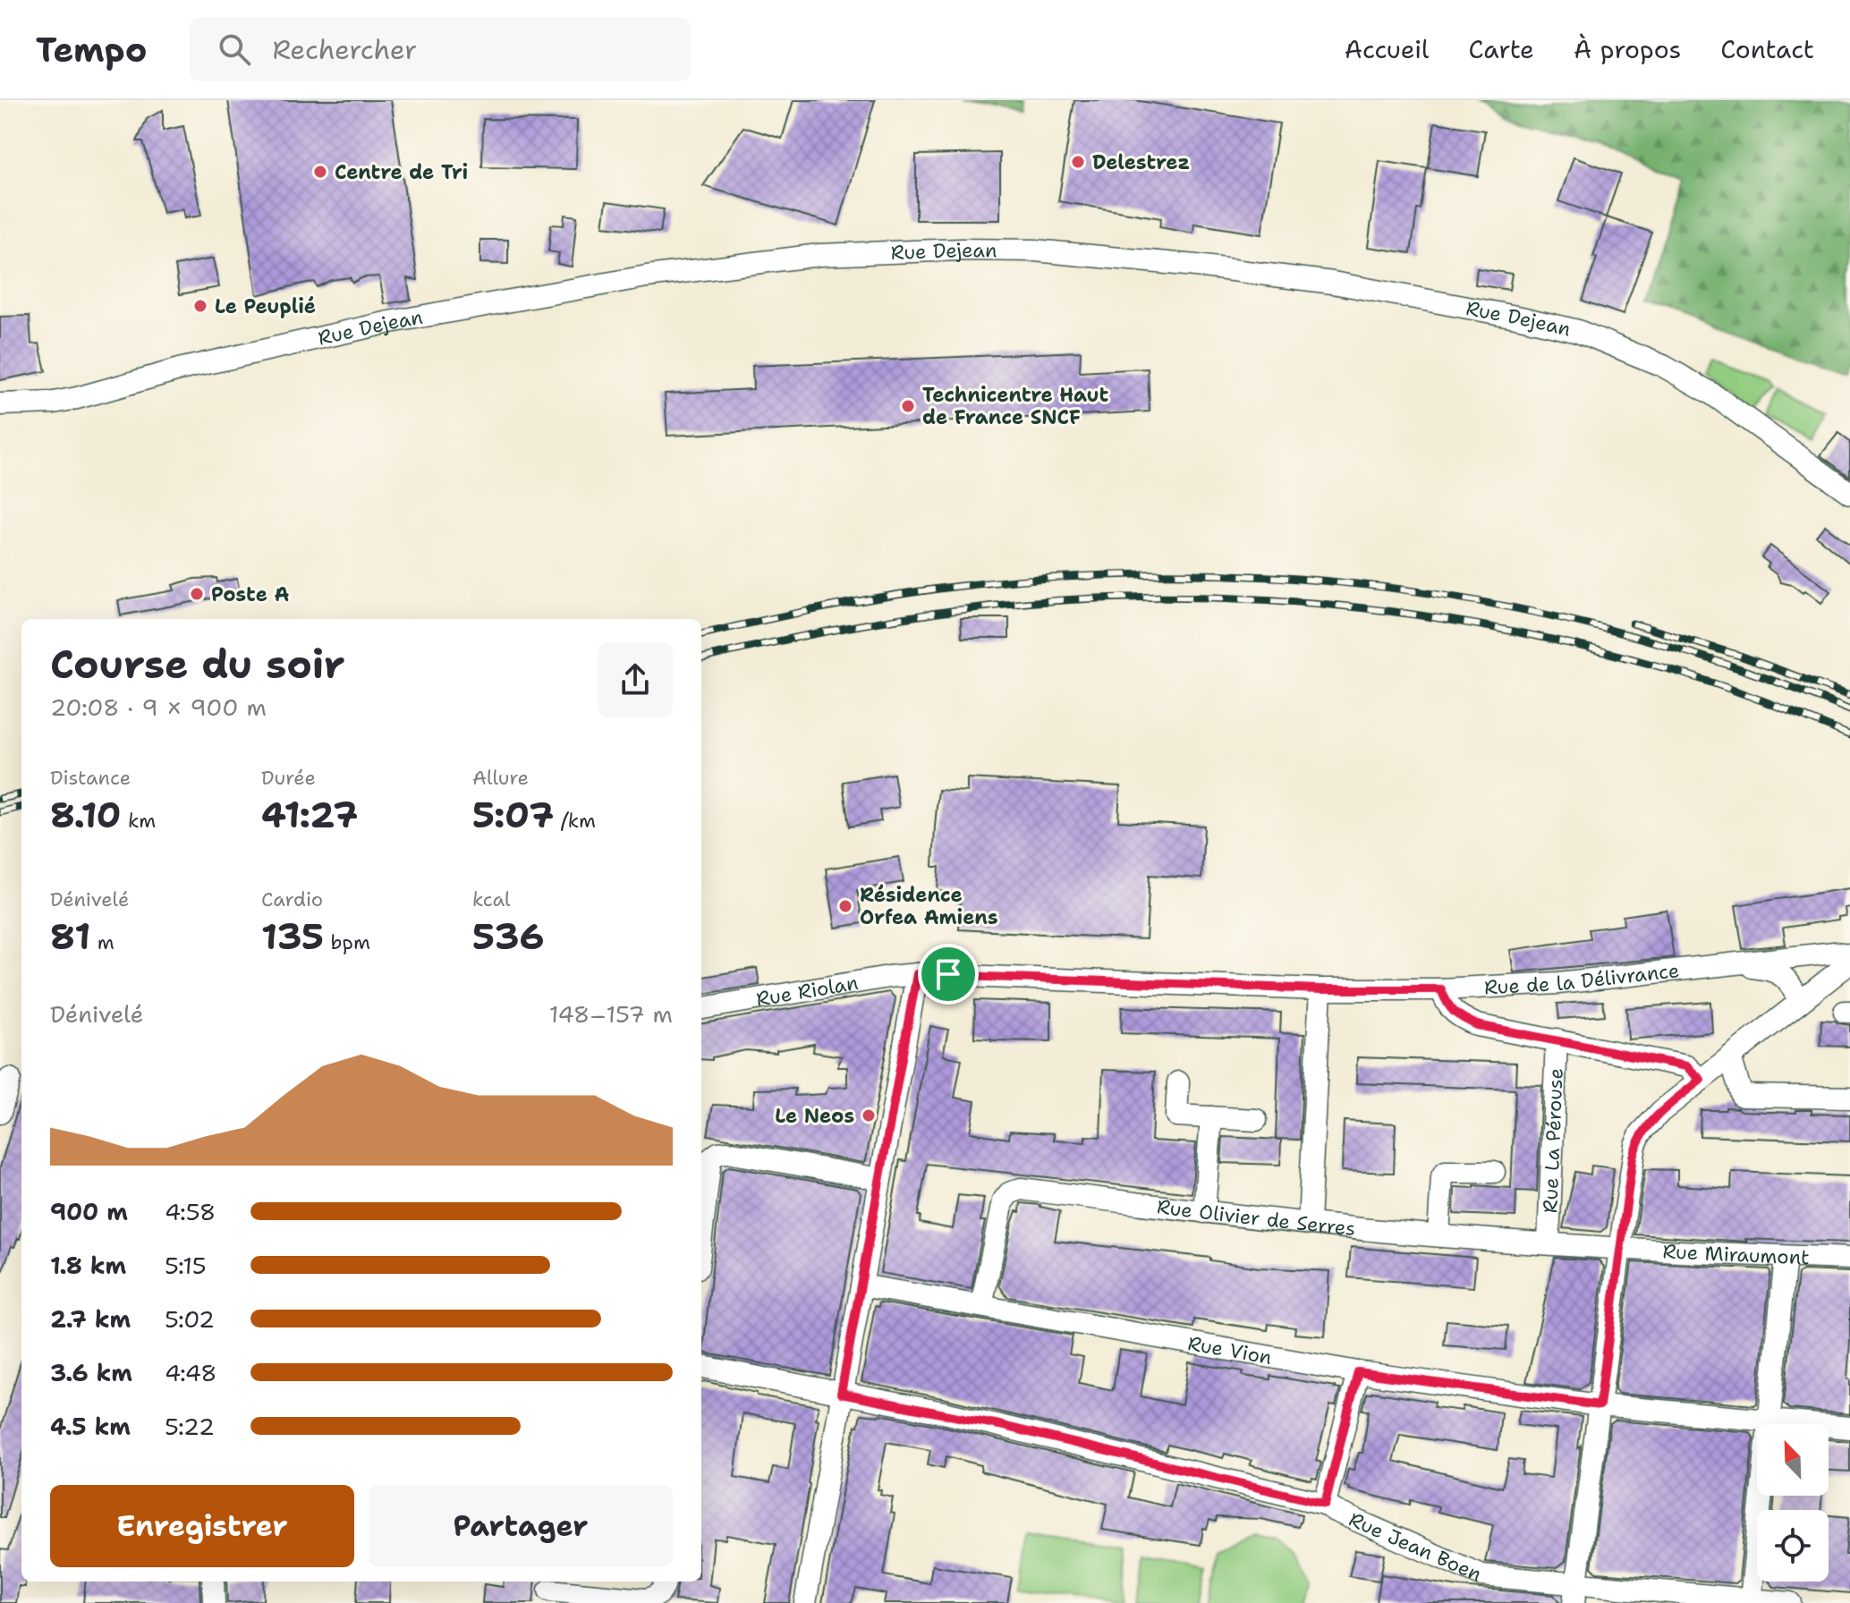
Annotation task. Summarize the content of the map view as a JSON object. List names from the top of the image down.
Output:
{
  "streets": {
    "street": [
      "Rue Dejean",
      "Rue de la Délivrance",
      "Rue Riolan",
      "Rue La Pérouse",
      "Rue Olivier de Serres",
      "Rue Miraumont",
      "Rue Vion",
      "Rue Jean Boen"
    ]
  },
  "crossings": [
    ["Rue de la Délivrance", "Rue Riolan"],
    ["Rue La Pérouse", "Rue Olivier de Serres"],
    ["Rue Olivier de Serres", "Rue Miraumont"],
    ["Rue Olivier de Serres", "Rue Vion"]
  ],
  "places": [
    "Delestrez",
    "Centre de Tri",
    "Le Peuplié",
    "Technicentre Haut de France SNCF",
    "Poste A",
    "Résidence Orfea Amiens",
    "Le Neos"
  ],
  "north": "top left",
  "page": {
    "header": "Tempo",
    "search": "Rechercher",
    "nav": [
      "Accueil",
      "Carte",
      "À propos",
      "Contact"
    ],
    "heading": ["Course du soir", "20:08 · 9 × 900 m"],
    "stats": [
      ["Distance", "8.10 km"],
      ["Durée", "41:27"],
      ["Allure", "5:07 /km"],
      ["Dénivelé", "81 m"],
      ["Cardio", "135 bpm"],
      ["kcal", "536"]
    ],
    "chart": ["Dénivelé", "148–157 m"],
    "list": [
      {
        "name": "900 m",
        "note": "4:58"
      },
      {
        "name": "1.8 km",
        "note": "5:15"
      },
      {
        "name": "2.7 km",
        "note": "5:02"
      },
      {
        "name": "3.6 km",
        "note": "4:48"
      },
      {
        "name": "4.5 km",
        "note": "5:22"
      }
    ],
    "buttons": ["Enregistrer", "Partager"]
  }
}
